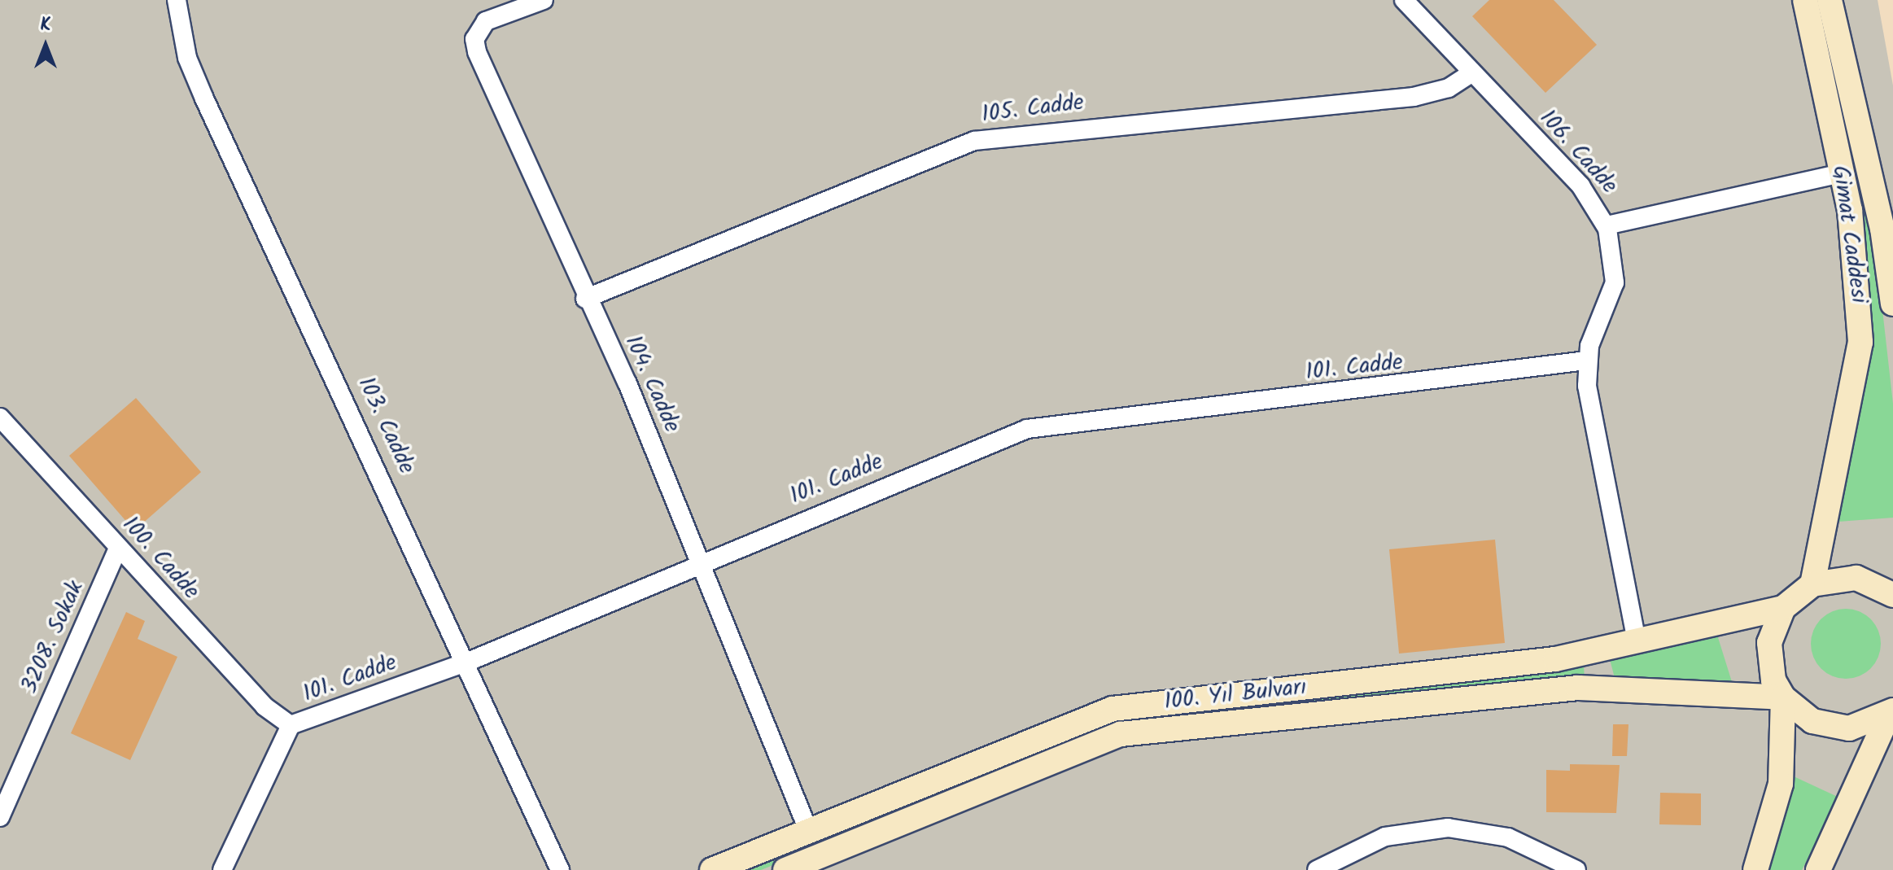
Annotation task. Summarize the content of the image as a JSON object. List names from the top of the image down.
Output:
{
  "streets": {
    "main road": ["Gimat Caddesi", "100. Yıl Bulvarı"],
    "street": [
      "105. Cadde",
      "106. Cadde",
      "101. Cadde",
      "104. Cadde",
      "103. Cadde",
      "100. Cadde",
      "3208. Sokak"
    ]
  },
  "crossings": [
    ["105. Cadde", "106. Cadde"],
    ["105. Cadde", "104. Cadde"],
    ["106. Cadde", "101. Cadde"],
    ["106. Cadde", "100. Yıl Bulvarı"],
    ["101. Cadde", "104. Cadde"],
    ["101. Cadde", "103. Cadde"],
    ["101. Cadde", "100. Cadde"],
    ["104. Cadde", "100. Yıl Bulvarı"],
    ["100. Cadde", "3208. Sokak"]
  ],
  "north": "top"
}
